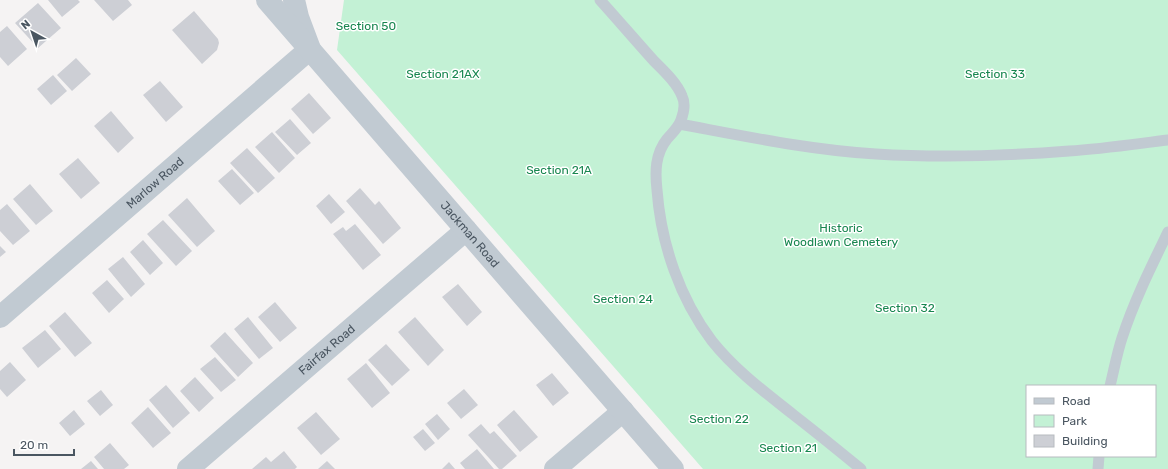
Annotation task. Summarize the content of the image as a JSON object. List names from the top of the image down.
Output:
{
  "streets": {
    "street": ["Marlow Road", "Jackman Road", "Fairfax Road"]
  },
  "crossings": [
    ["Marlow Road", "Jackman Road"],
    ["Jackman Road", "Fairfax Road"]
  ],
  "parks": [
    "Section 50",
    "Section 21AX",
    "Section 33",
    "Section 21A",
    "Historic Woodlawn Cemetery",
    "Section 24",
    "Section 32",
    "Section 22",
    "Section 21"
  ],
  "legend": ["Road", "Park", "Building"],
  "scale_bar": "20 m",
  "north": "top left"
}
